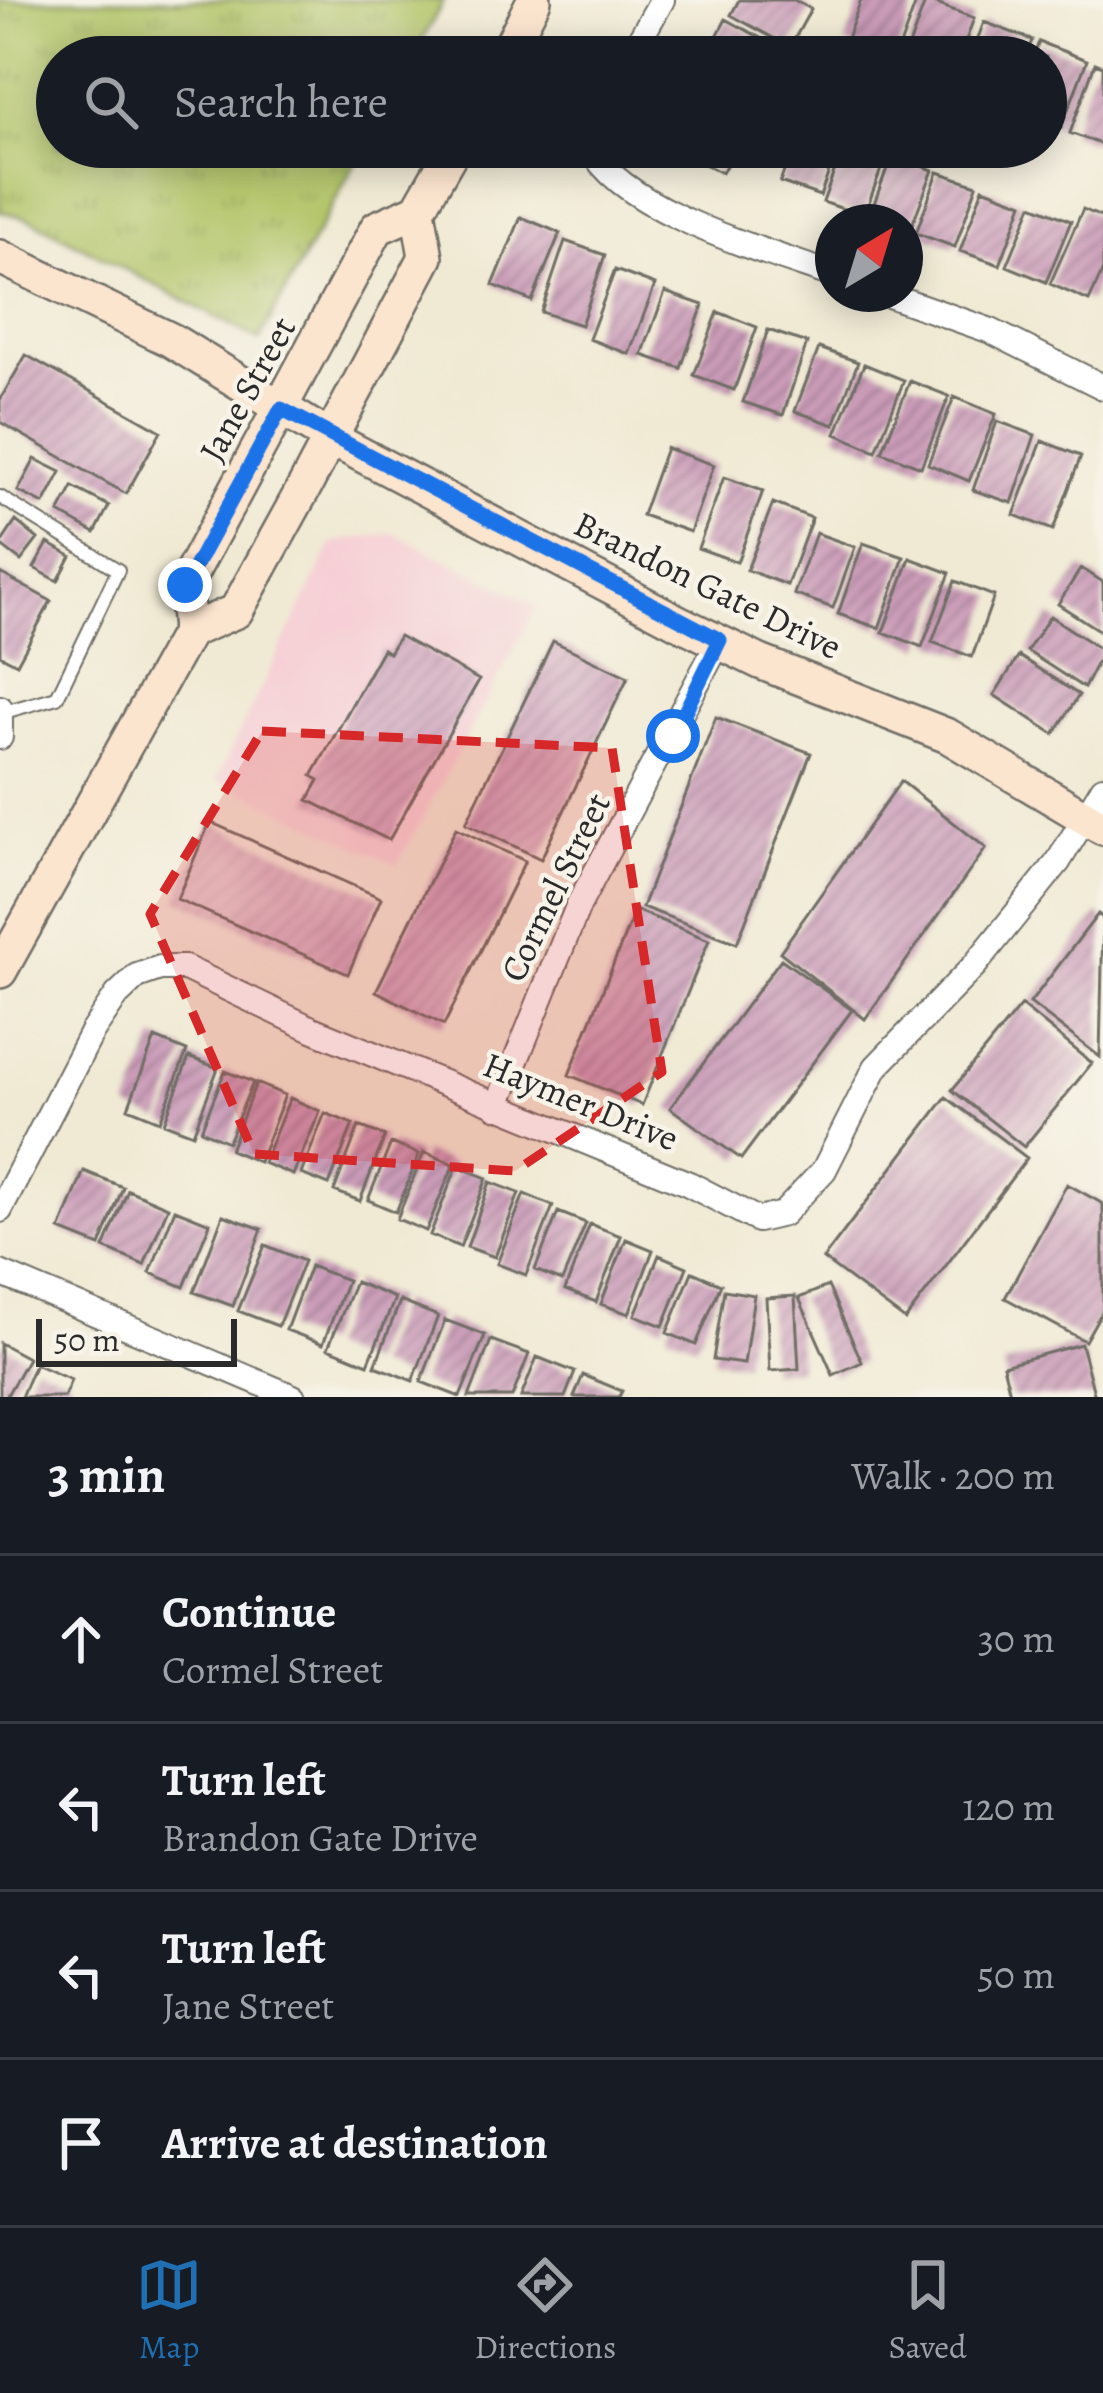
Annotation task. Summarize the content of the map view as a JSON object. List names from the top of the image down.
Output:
{
  "streets": {
    "main road": ["Jane Street", "Brandon Gate Drive"],
    "street": ["Cormel Street", "Haymer Drive"]
  },
  "crossings": [
    ["Jane Street", "Brandon Gate Drive"],
    ["Brandon Gate Drive", "Cormel Street"],
    ["Brandon Gate Drive", "Haymer Drive"],
    ["Cormel Street", "Haymer Drive"]
  ],
  "scale_bar": "50 m",
  "north": "top right",
  "page": {
    "search": "Search here",
    "scale": "50 m",
    "heading": ["3 min", "Walk · 200 m"],
    "list": [
      ["Continue", "Cormel Street", "30 m"],
      ["Turn left", "Brandon Gate Drive", "120 m"],
      ["Turn left", "Jane Street", "50 m"],
      "Arrive at destination"
    ],
    "nav": ["Map", "Directions", "Saved"]
  }
}
